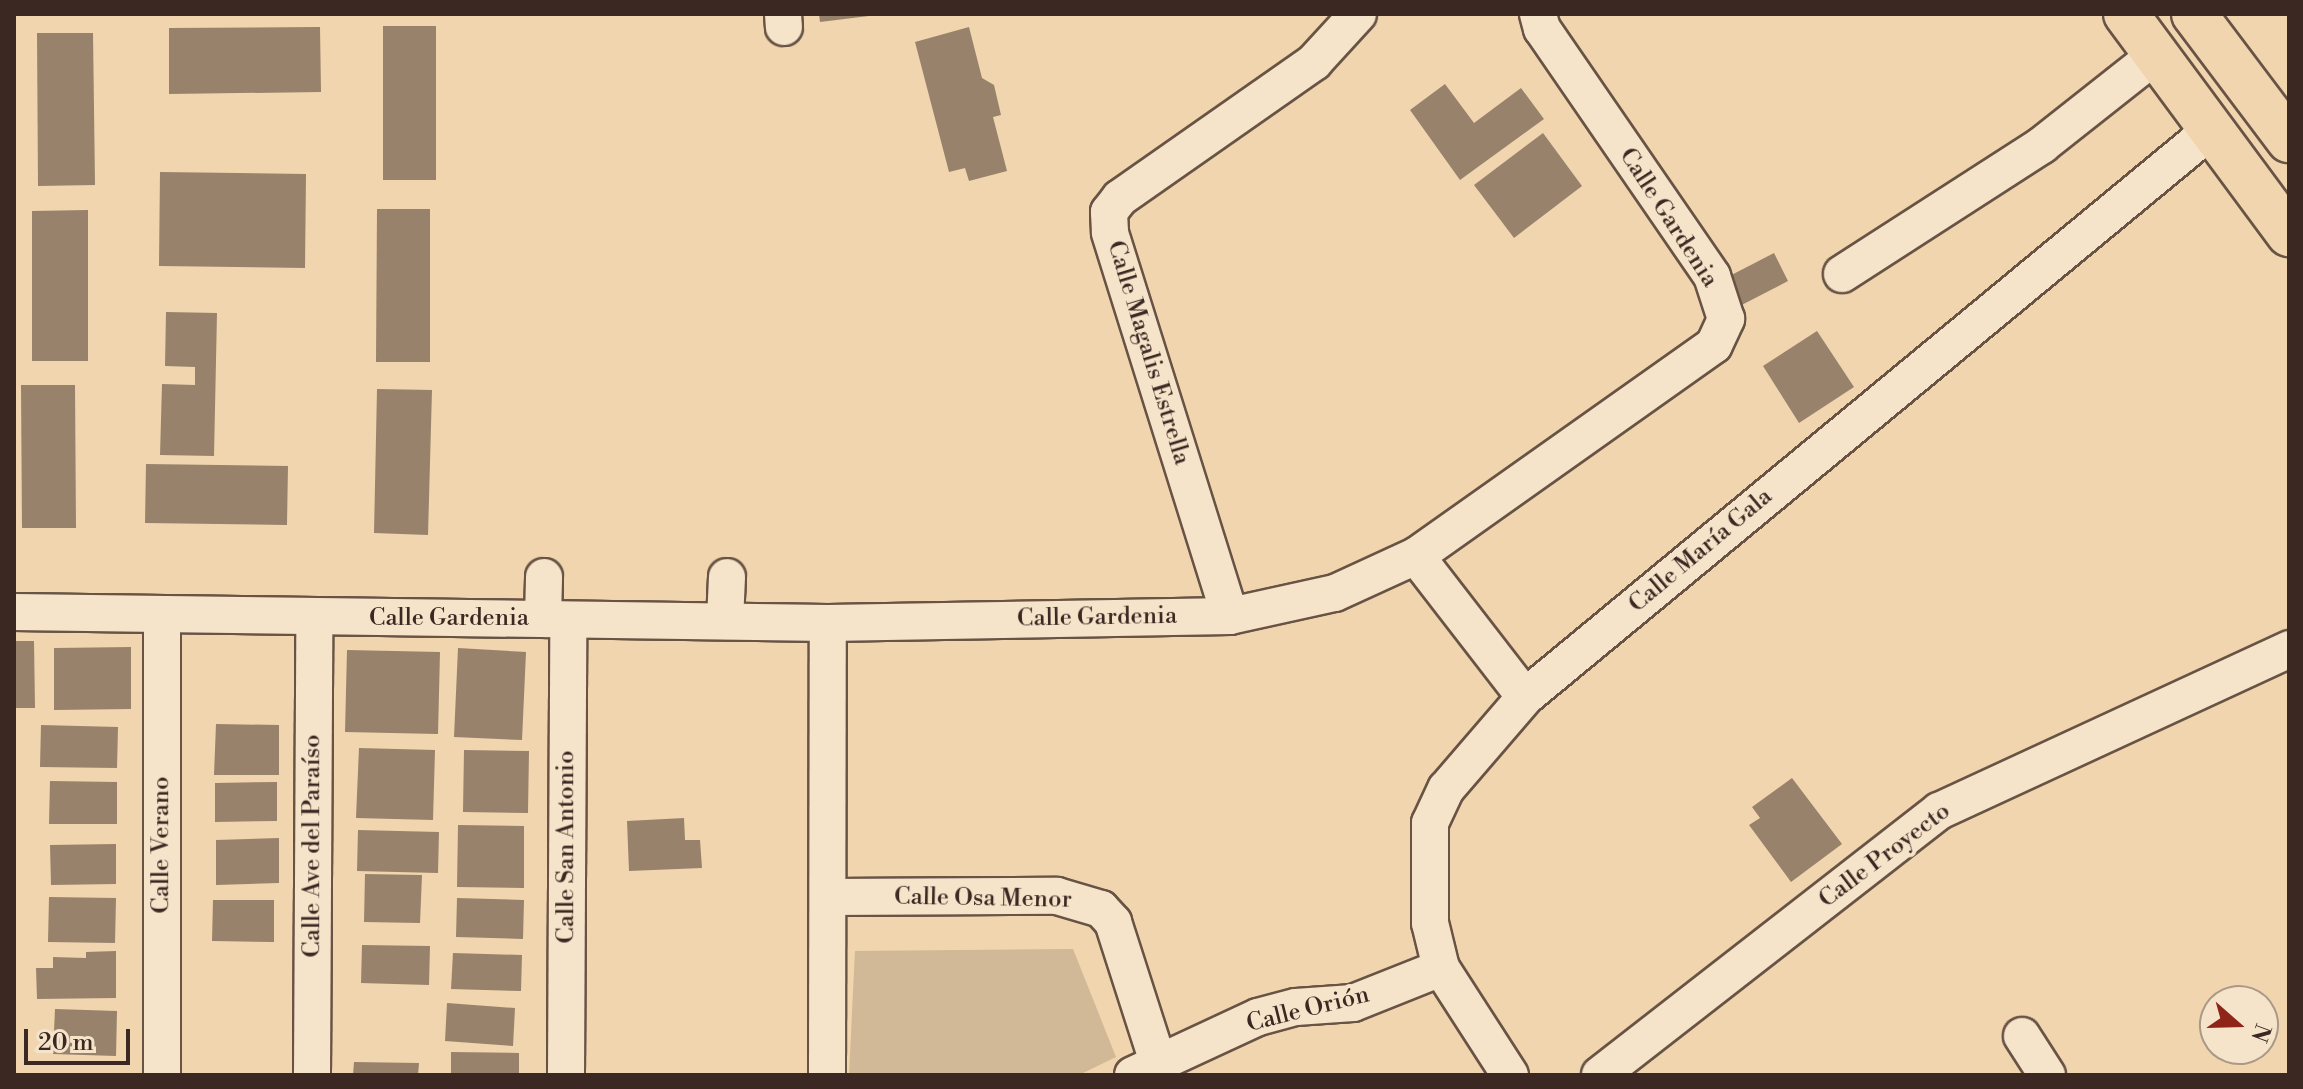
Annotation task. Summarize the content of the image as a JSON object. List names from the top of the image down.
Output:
{
  "streets": {
    "street": [
      "Calle Gardenia",
      "Calle Magalis Estrella",
      "Calle María Gala",
      "Calle Verano",
      "Calle Ave del Paraíso",
      "Calle San Antonio",
      "Calle Proyecto",
      "Calle Osa Menor",
      "Calle Orión"
    ]
  },
  "crossings": [
    ["Calle Gardenia", "Calle Magalis Estrella"],
    ["Calle Gardenia", "Calle Verano"],
    ["Calle Gardenia", "Calle Ave del Paraíso"],
    ["Calle Gardenia", "Calle San Antonio"],
    ["Calle María Gala", "Calle Orión"],
    ["Calle Osa Menor", "Calle Orión"]
  ],
  "scale_bar": "20 m",
  "north": "right"
}
